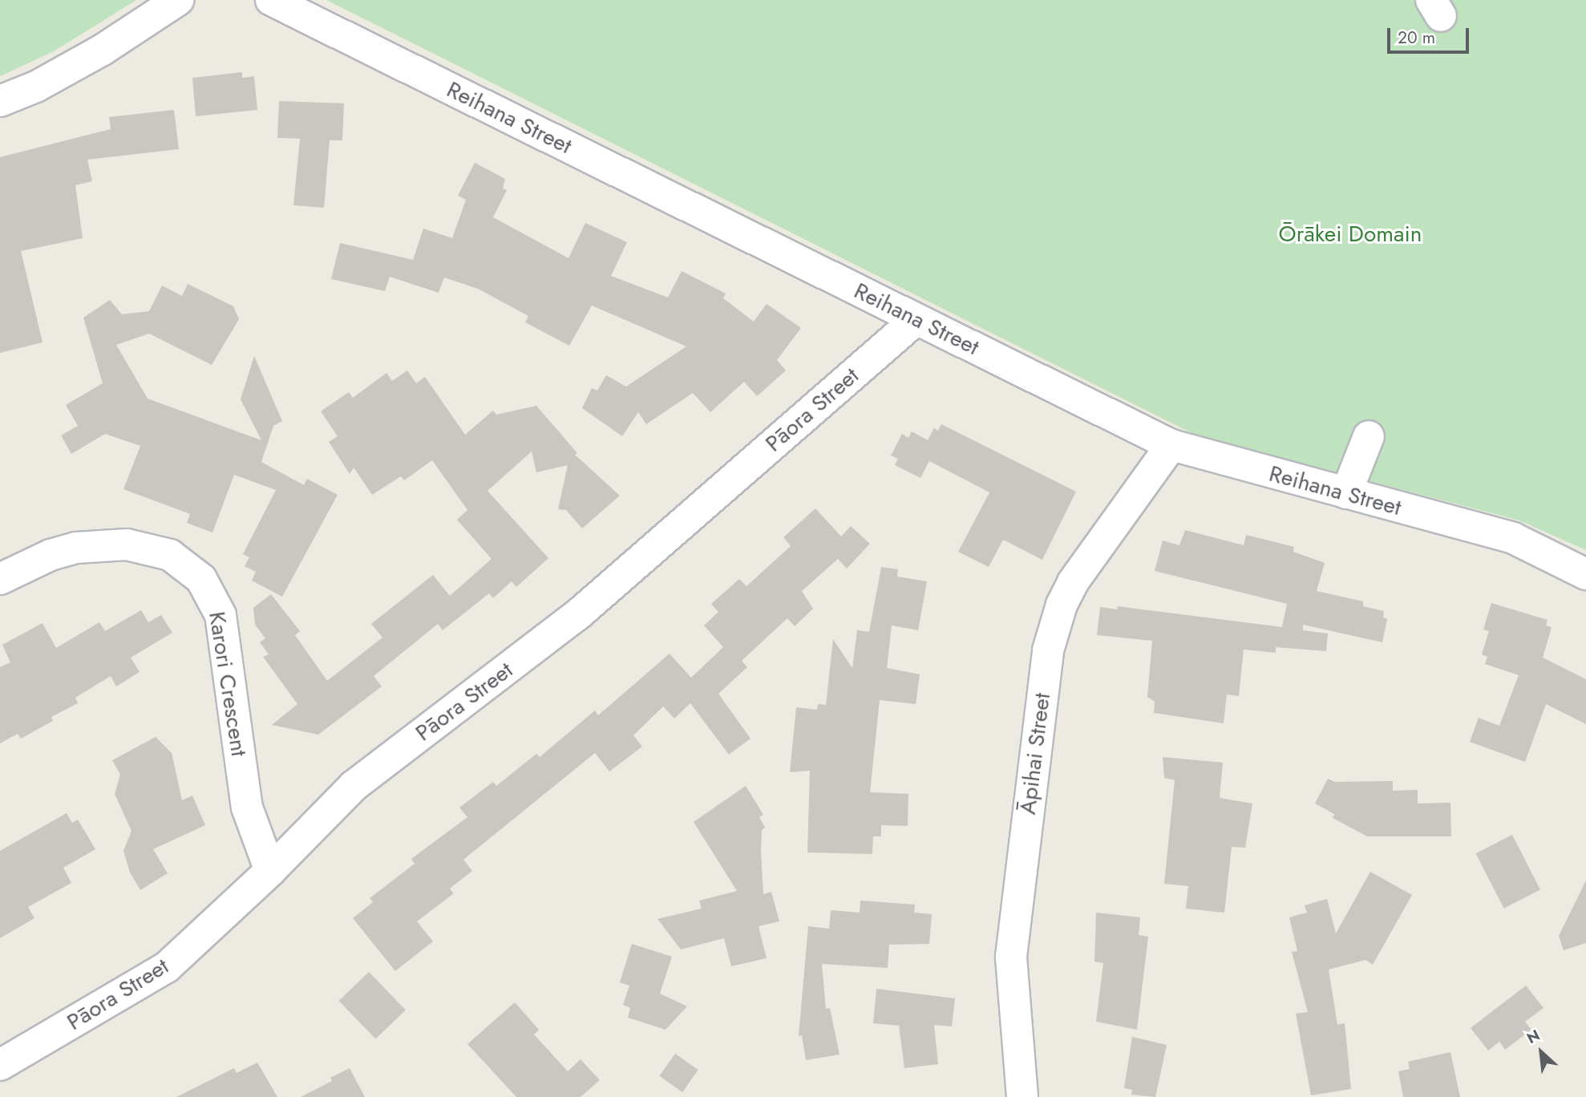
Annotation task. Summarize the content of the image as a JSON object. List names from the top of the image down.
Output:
{
  "streets": {
    "street": [
      "Reihana Street",
      "Pāora Street",
      "Karori Crescent",
      "Āpihai Street"
    ]
  },
  "crossings": [
    ["Reihana Street", "Pāora Street"],
    ["Reihana Street", "Āpihai Street"],
    ["Pāora Street", "Karori Crescent"]
  ],
  "parks": ["Ōrākei Domain"],
  "scale_bar": "20 m",
  "north": "top left"
}
